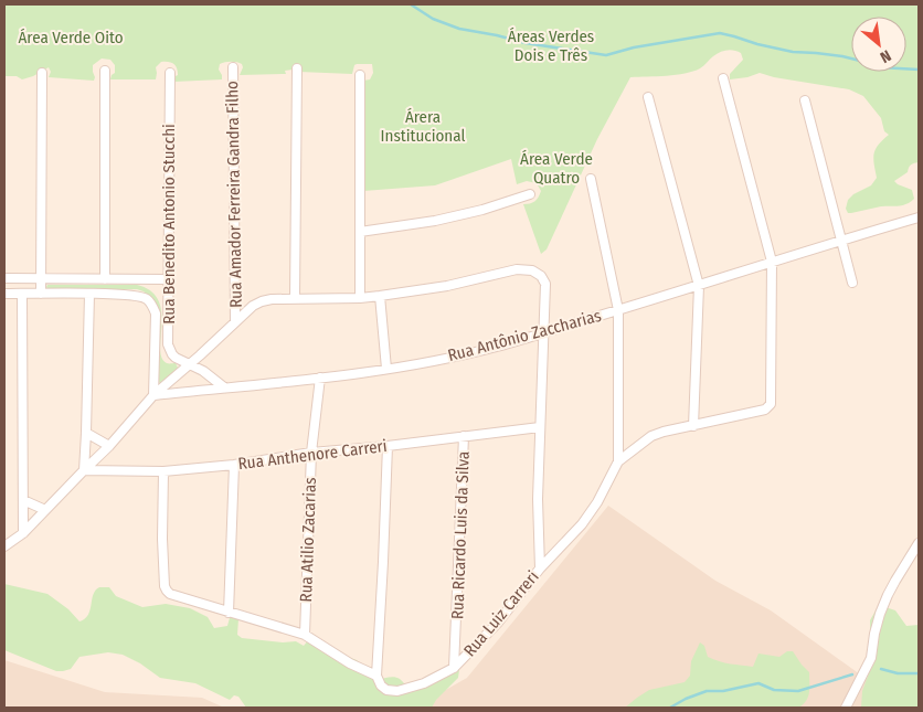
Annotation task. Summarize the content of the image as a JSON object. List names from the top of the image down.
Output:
{
  "streets": {
    "street": [
      "Rua Amador Ferreira Gandra Filho",
      "Rua Benedito Antonio Stucchi",
      "Rua Antônio Zaccharias",
      "Rua Anthenore Carreri",
      "Rua Ricardo Luis da Silva",
      "Rua Atilio Zacarias",
      "Rua Luiz Carreri"
    ]
  },
  "crossings": [
    ["Rua Benedito Antonio Stucchi", "Rua Antônio Zaccharias"],
    ["Rua Antônio Zaccharias", "Rua Atilio Zacarias"],
    ["Rua Antônio Zaccharias", "Rua Luiz Carreri"],
    ["Rua Anthenore Carreri", "Rua Ricardo Luis da Silva"],
    ["Rua Anthenore Carreri", "Rua Atilio Zacarias"],
    ["Rua Anthenore Carreri", "Rua Luiz Carreri"],
    ["Rua Ricardo Luis da Silva", "Rua Luiz Carreri"],
    ["Rua Atilio Zacarias", "Rua Luiz Carreri"]
  ],
  "parks": [
    "Áreas Verdes Dois e Três",
    "Área Verde Oito",
    "Árera Institucional",
    "Área Verde Quatro"
  ],
  "north": "bottom right"
}
